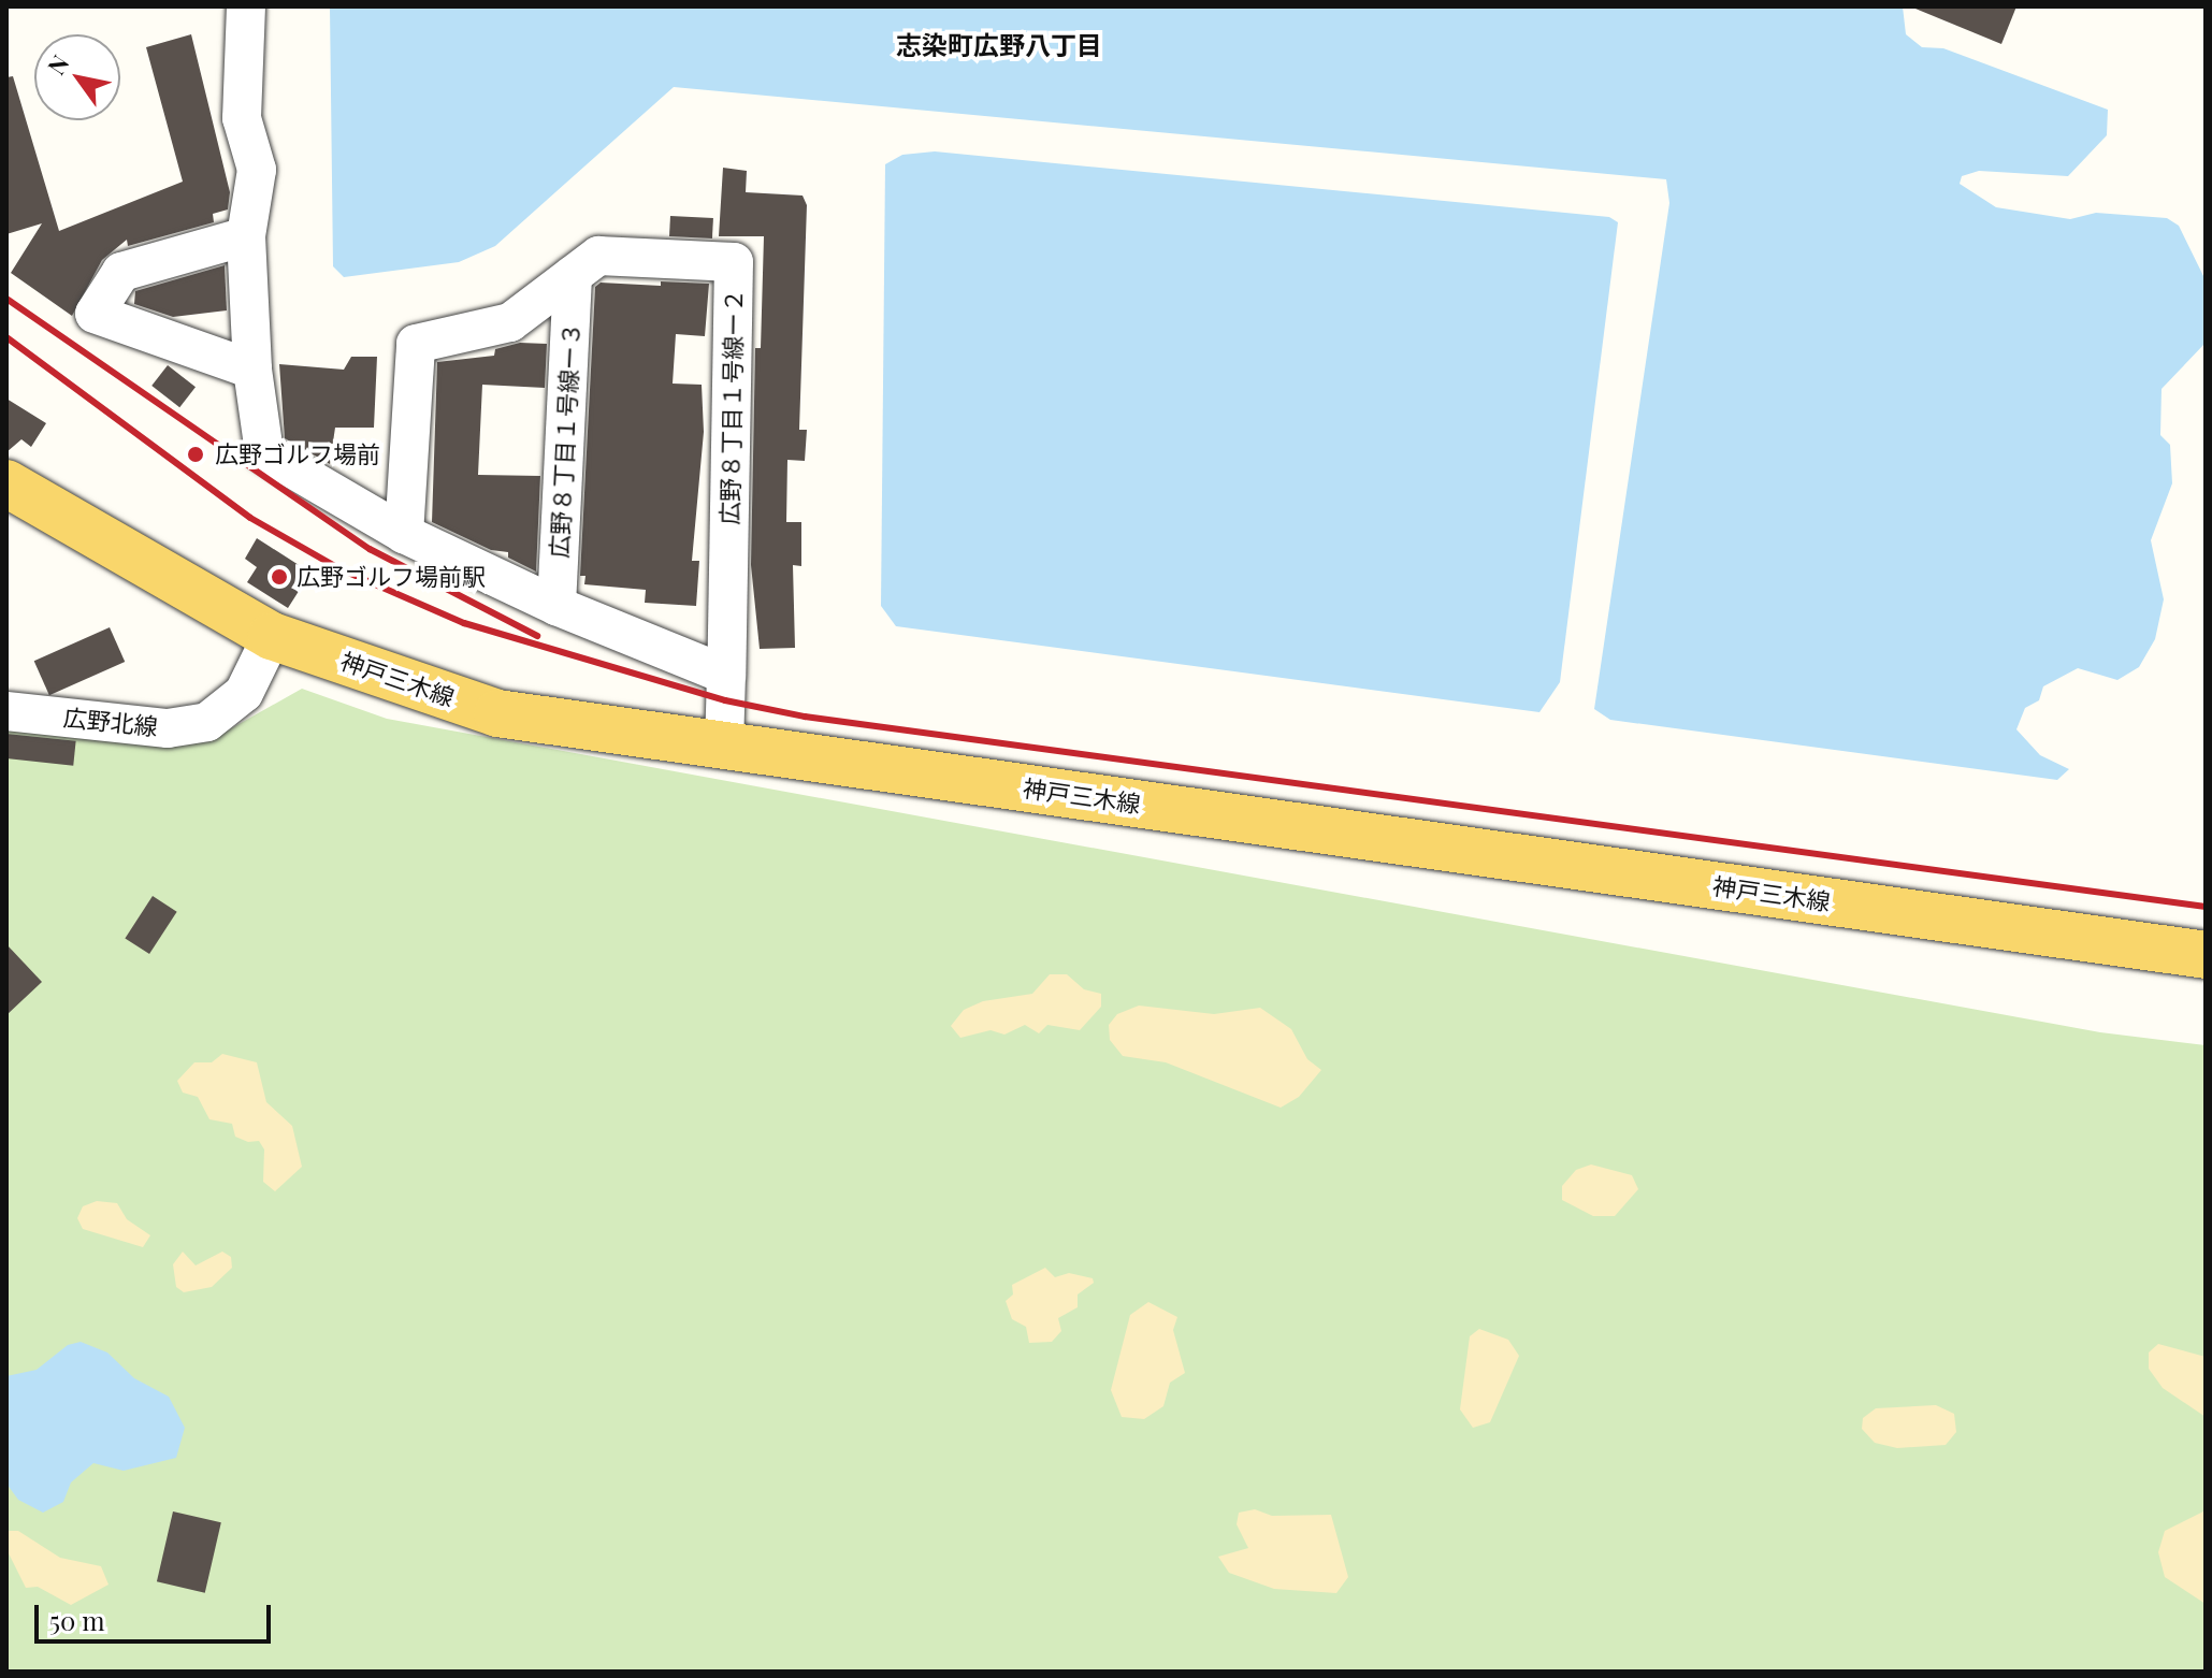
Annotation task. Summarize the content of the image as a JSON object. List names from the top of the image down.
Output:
{
  "streets": {
    "main road": ["神戸三木線"],
    "street": ["広野８丁目１号線ー２", "広野８丁目１号線ー３", "広野北線"]
  },
  "crossings": [
    ["広野８丁目１号線ー２", "広野８丁目１号線ー３"],
    ["神戸三木線", "広野北線"]
  ],
  "districts": ["志染町広野八丁目"],
  "places": ["広野ゴルフ場前", "広野ゴルフ場前駅"],
  "scale_bar": "50 m",
  "north": "top left"
}
